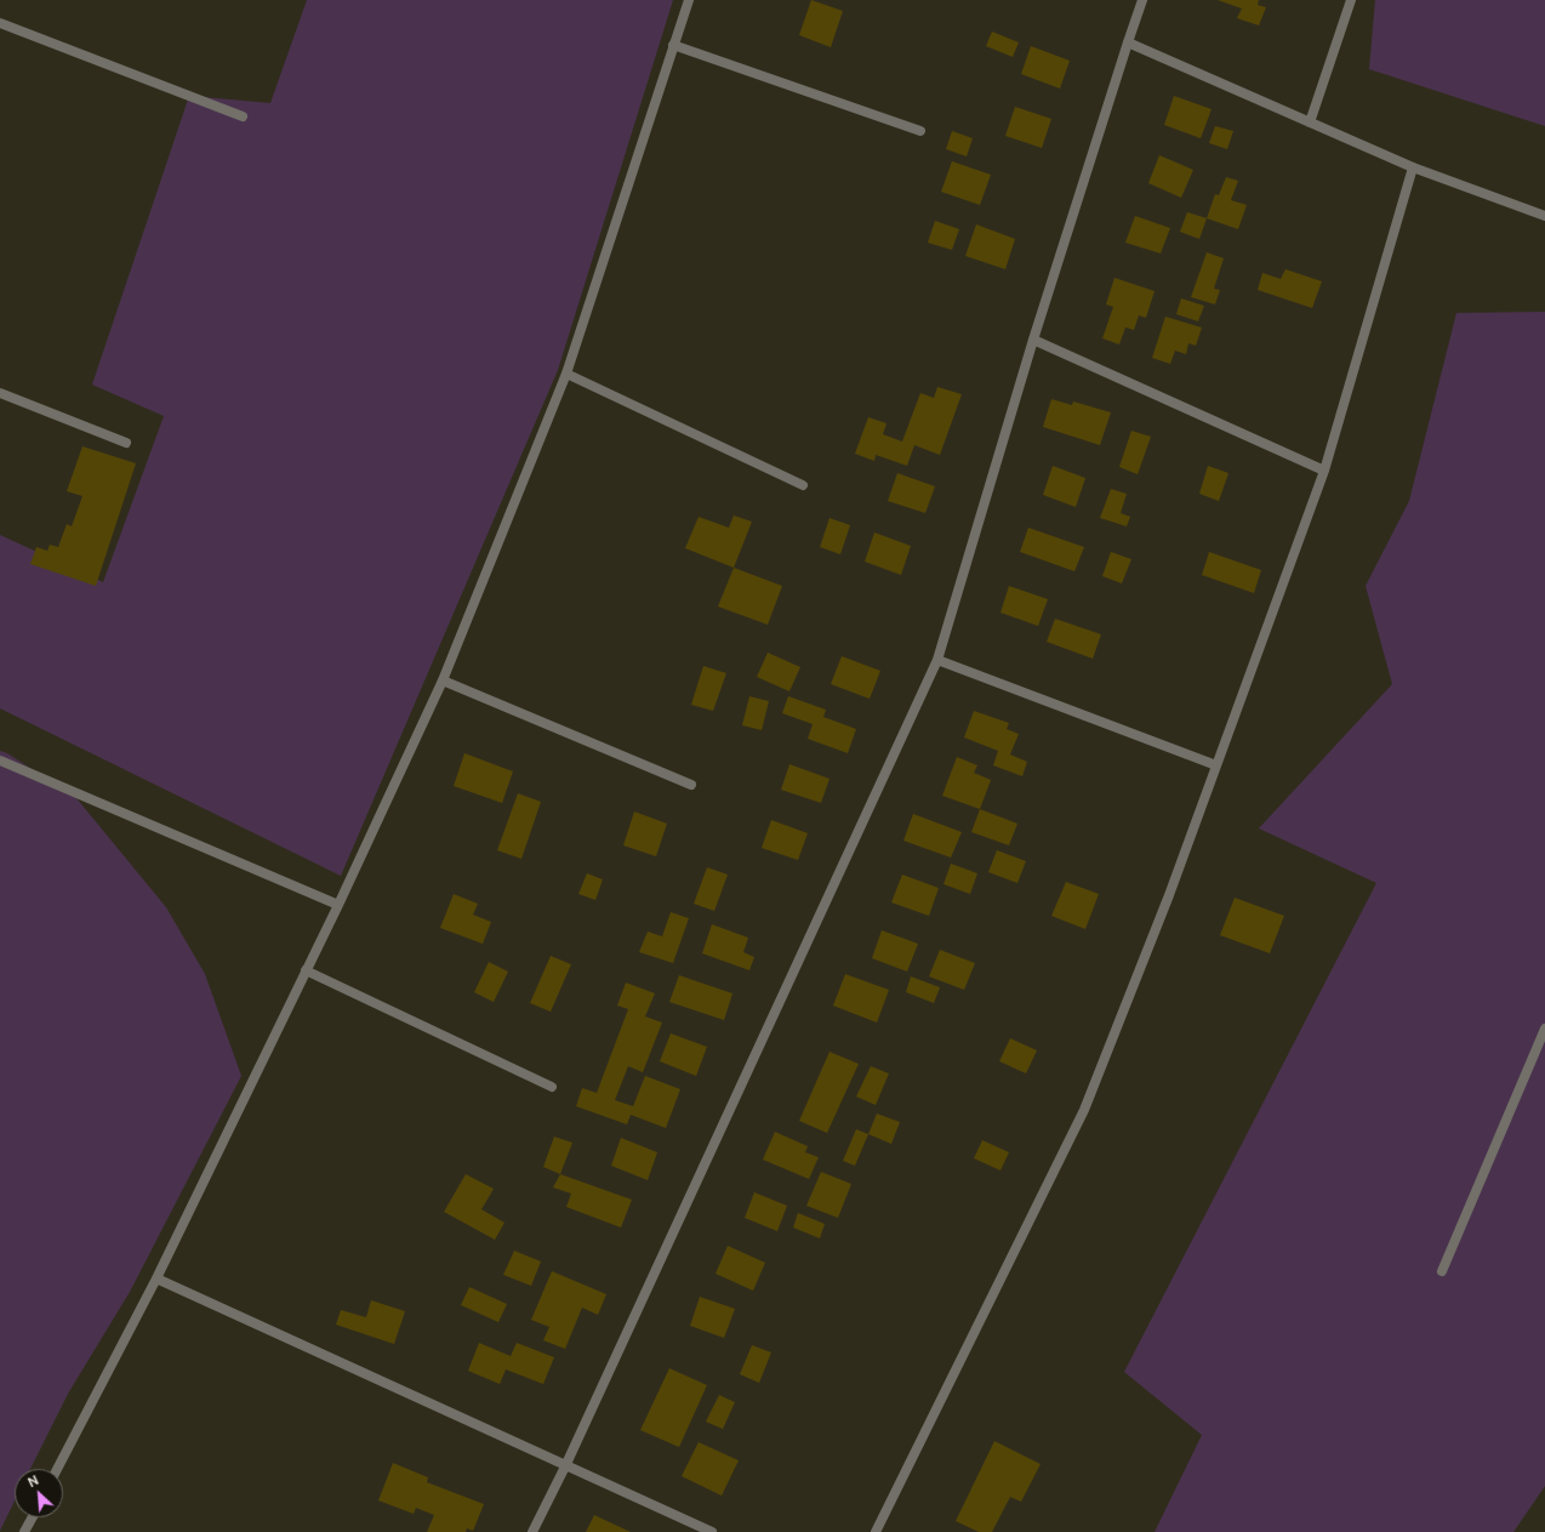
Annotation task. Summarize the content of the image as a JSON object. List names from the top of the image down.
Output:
{
  "north": "top left"
}
